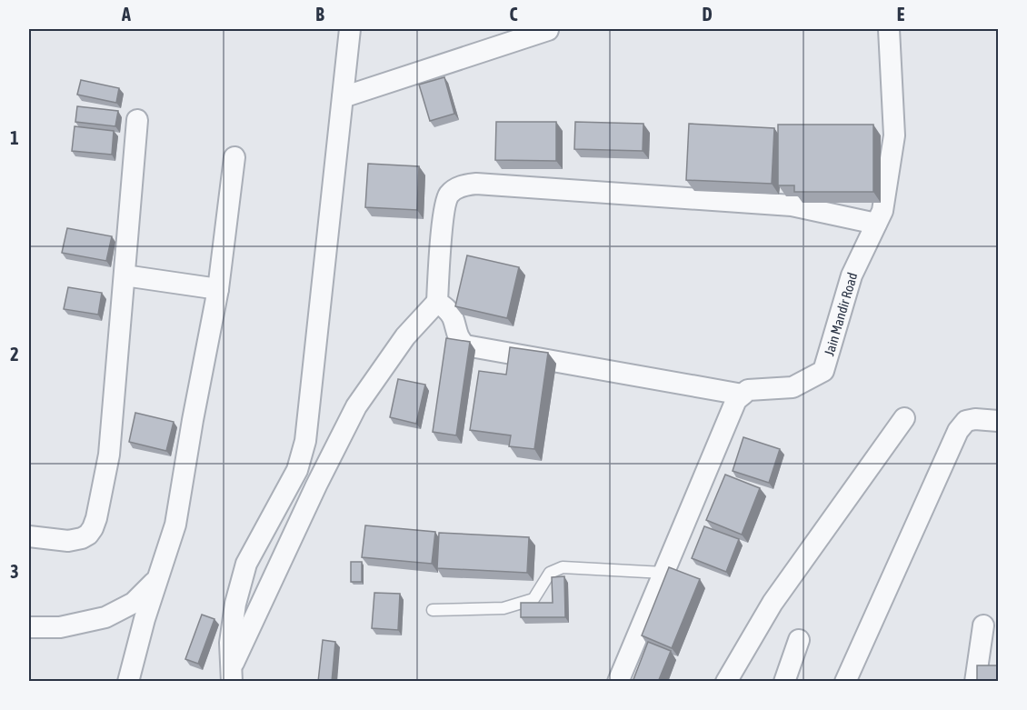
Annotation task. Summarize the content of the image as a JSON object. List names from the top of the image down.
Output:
{
  "streets": {
    "street": ["Jain Mandir Road"]
  },
  "grid": {
    "columns": [
      "A",
      "B",
      "C",
      "D",
      "E"
    ],
    "rows": ["1", "2", "3"]
  }
}
